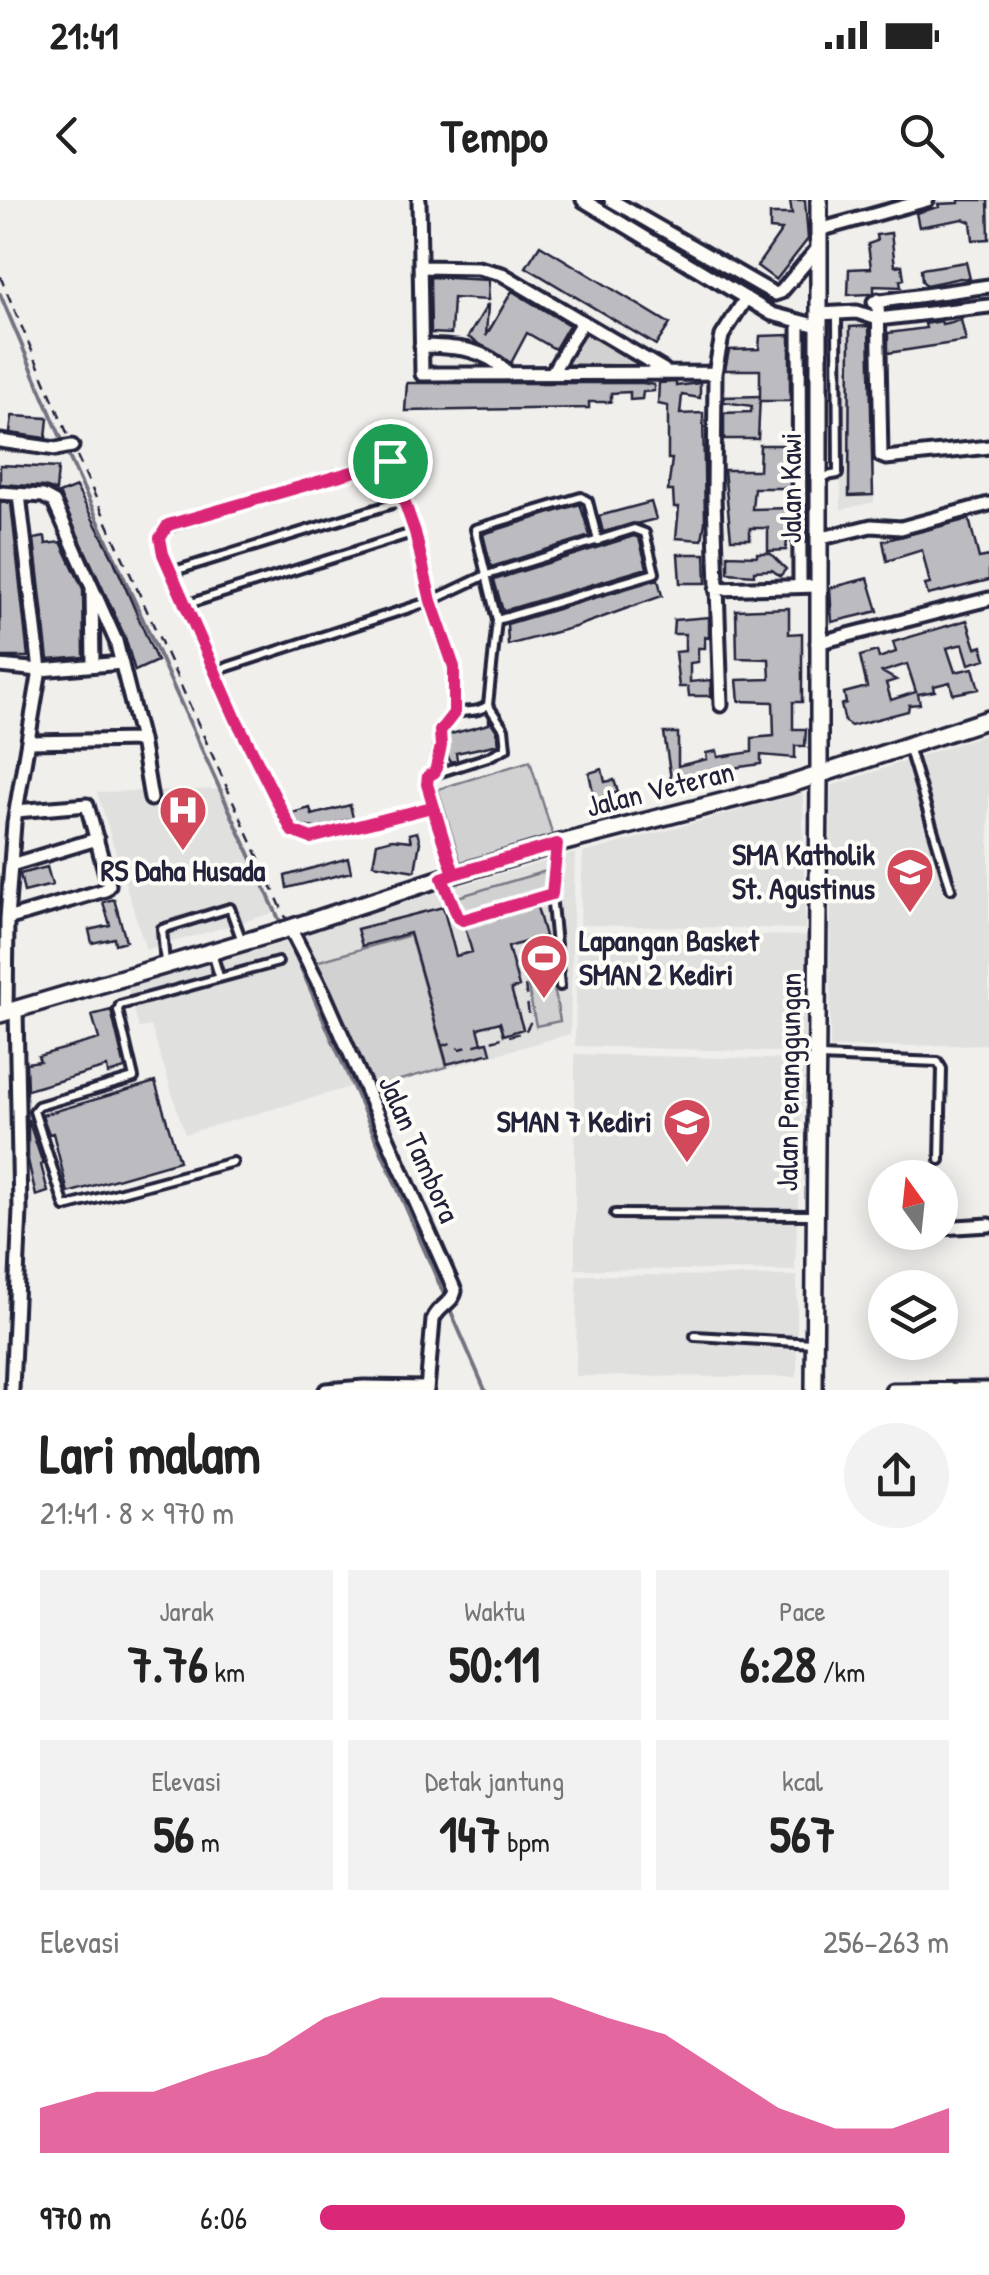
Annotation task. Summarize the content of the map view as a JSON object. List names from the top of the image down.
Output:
{
  "streets": {
    "main road": ["Jalan Kawi", "Jalan Veteran", "Jalan Penanggungan"],
    "street": ["Jalan Tambora"]
  },
  "crossings": [
    ["Jalan Kawi", "Jalan Veteran"],
    ["Jalan Kawi", "Jalan Penanggungan"],
    ["Jalan Veteran", "Jalan Penanggungan"],
    ["Jalan Veteran", "Jalan Tambora"]
  ],
  "places": {
    "hospital": ["RS Daha Husada"],
    "school or university": ["SMA Katholik St. Agustinus", "SMAN 7 Kediri"],
    "sports": ["Lapangan Basket SMAN 2 Kediri"]
  },
  "north": "top",
  "page": {
    "status": "21:41",
    "header": "Tempo",
    "heading": ["Lari malam", "21:41 · 8 × 970 m"],
    "stats": [
      ["Jarak", "7.76 km"],
      ["Waktu", "50:11"],
      ["Pace", "6:28 /km"],
      ["Elevasi", "56 m"],
      ["Detak jantung", "147 bpm"],
      ["kcal", "567"]
    ],
    "chart": ["Elevasi", "256–263 m"],
    "list": [
      {
        "name": "970 m",
        "note": "6:06"
      }
    ]
  }
}
